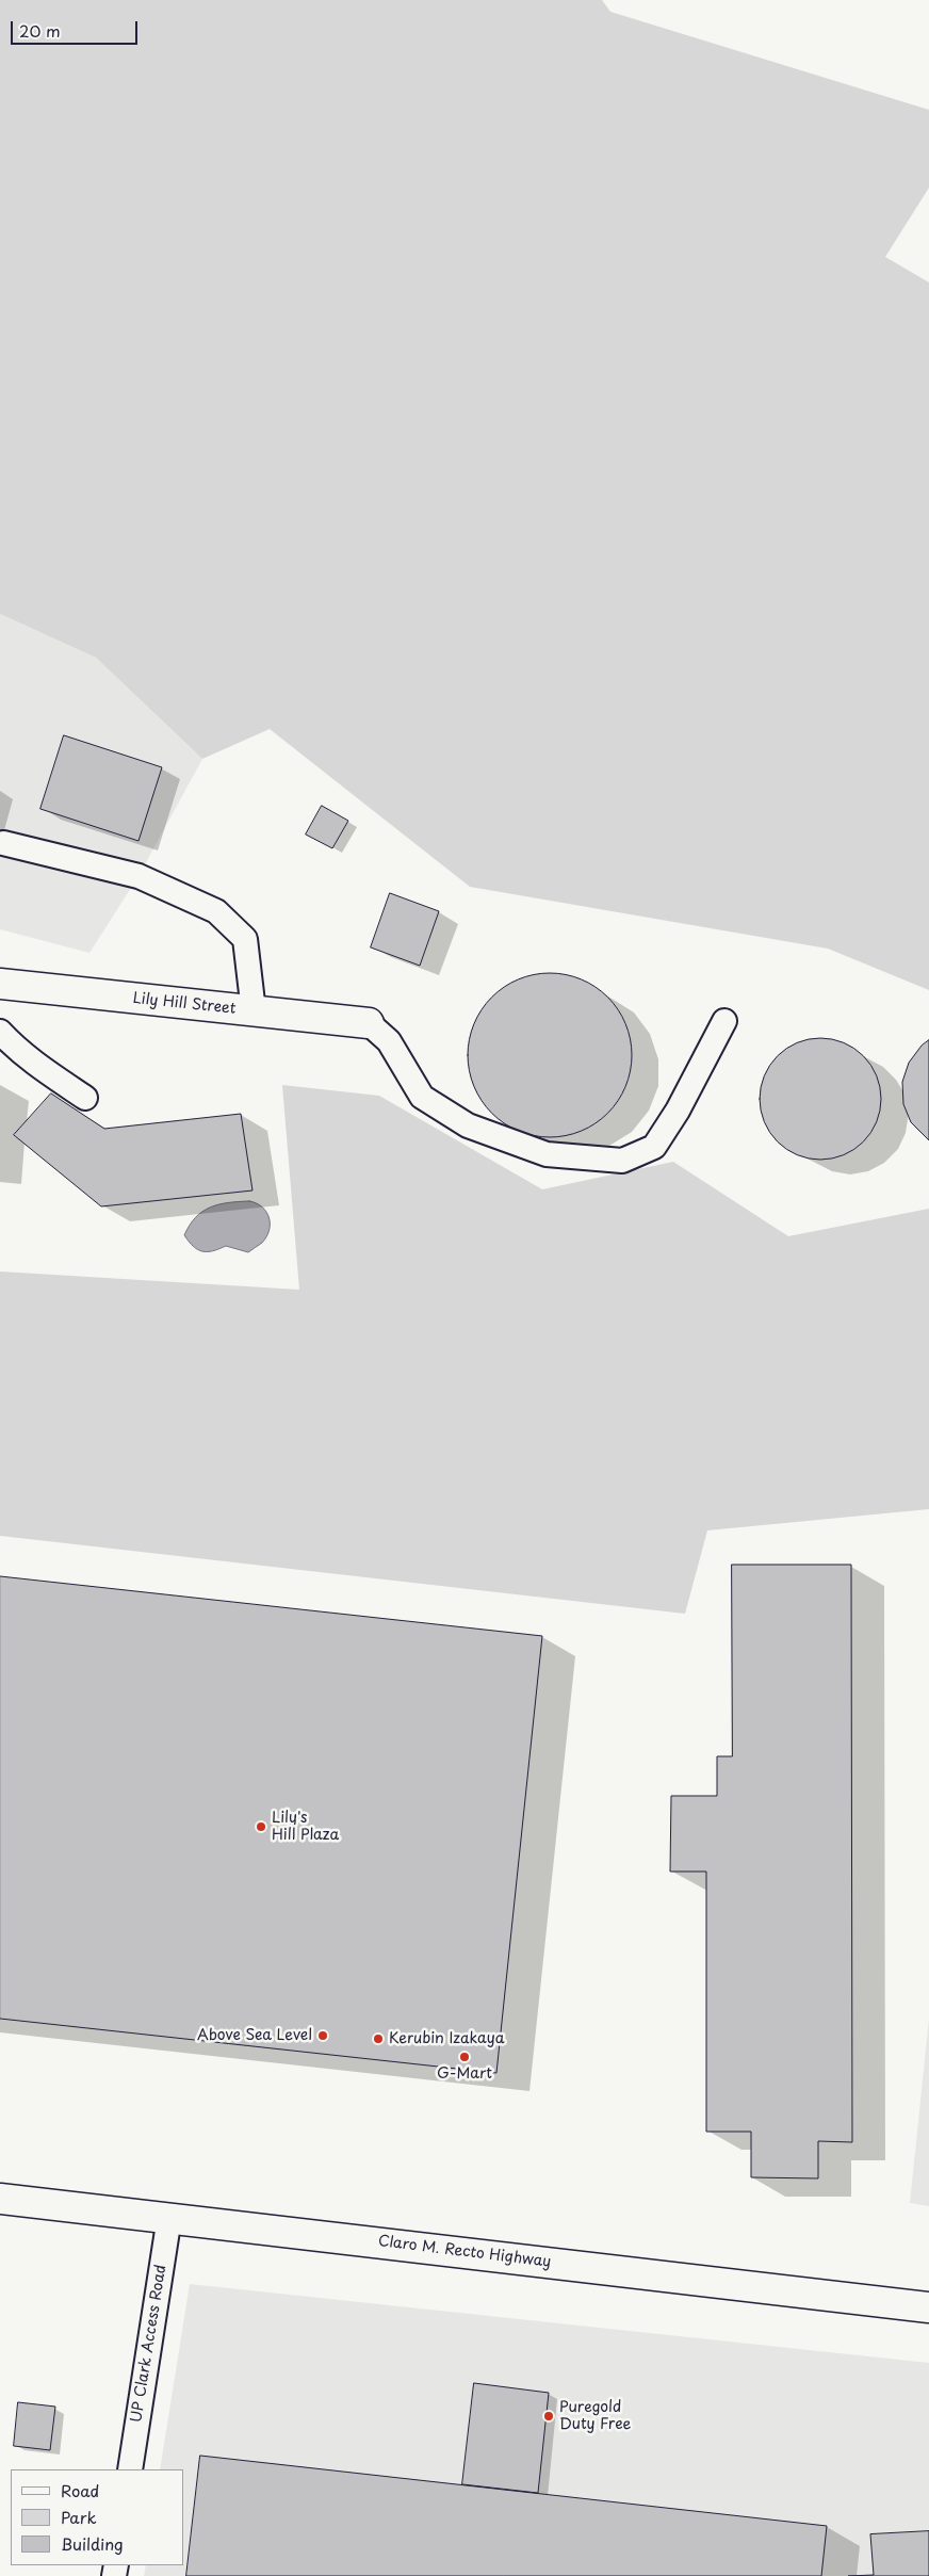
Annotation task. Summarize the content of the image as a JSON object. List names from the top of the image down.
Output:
{
  "streets": {
    "main road": ["Lily Hill Street", "Claro M. Recto Highway"],
    "lane": ["UP Clark Access Road"]
  },
  "crossings": [
    ["Claro M. Recto Highway", "UP Clark Access Road"]
  ],
  "places": [
    "Lily's Hill Plaza",
    "Above Sea Level",
    "Kerubin Izakaya",
    "G-Mart",
    "Puregold Duty Free"
  ],
  "legend": ["Road", "Park", "Building"],
  "scale_bar": "20 m"
}
